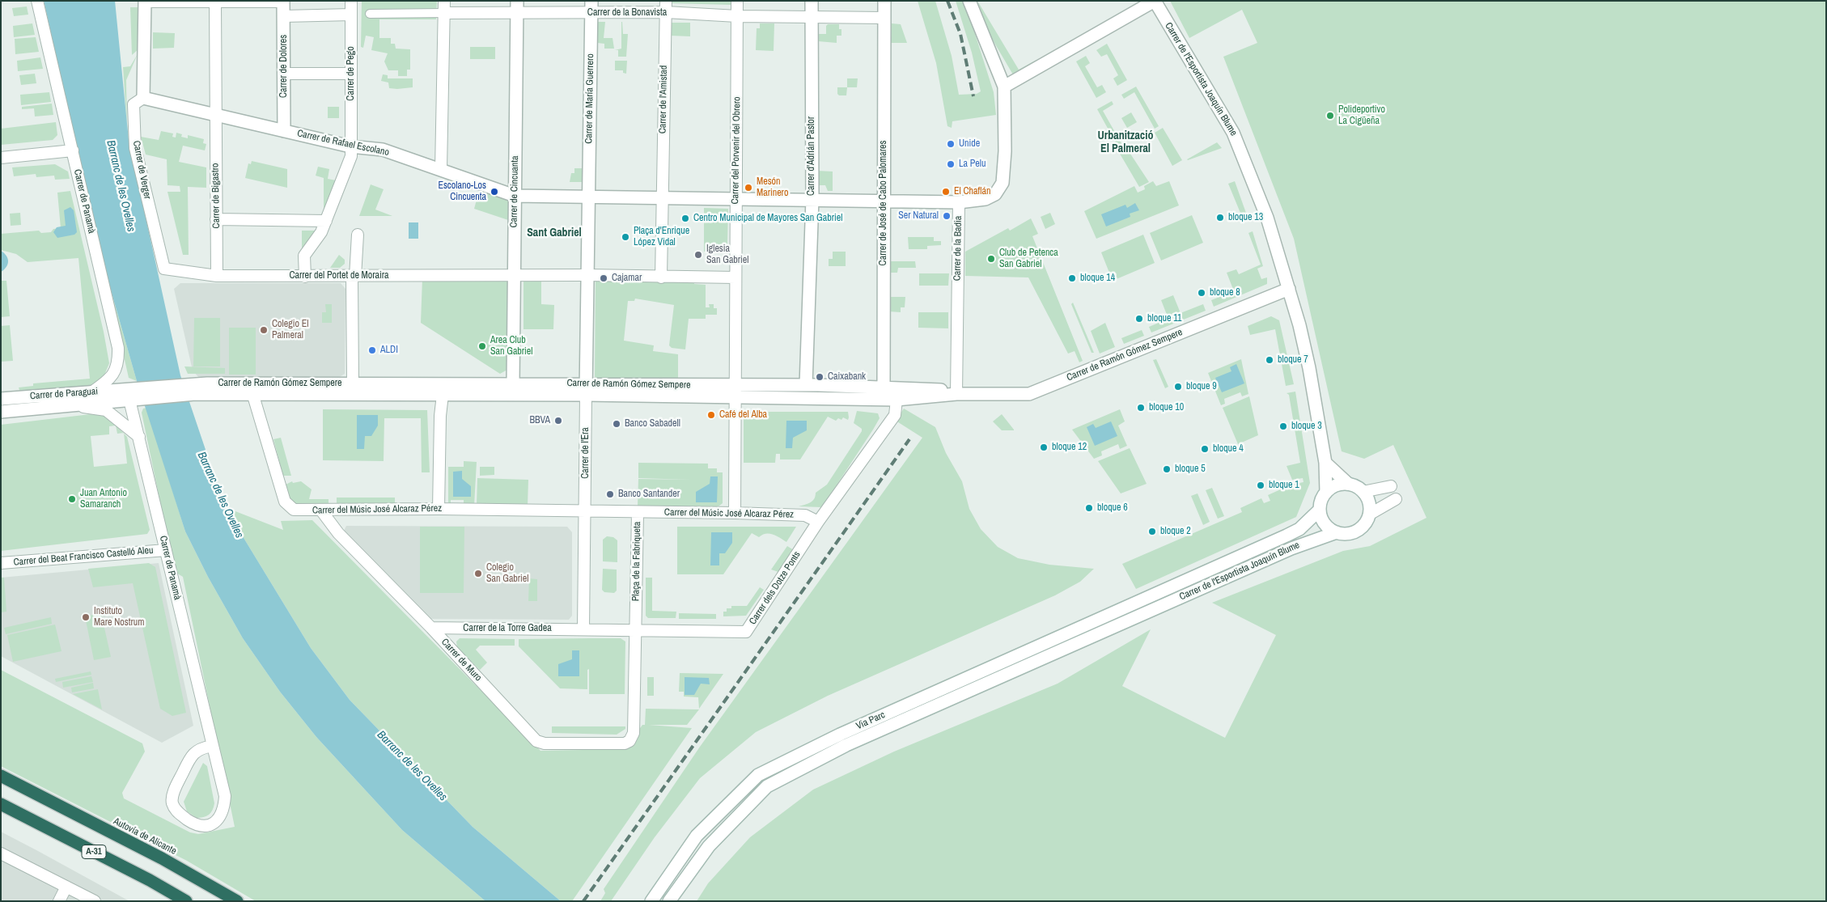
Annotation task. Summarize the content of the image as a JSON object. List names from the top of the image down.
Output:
{
  "streets": {
    "highway": ["Autovía de Alicante", "A-31"],
    "street": [
      "Carrer de la Bonavista",
      "Carrer de Dolores",
      "Carrer de Pego",
      "Carrer de l'Esportista Joaquín Blume",
      "Carrer de María Guerrero",
      "Carrer de l'Amistad",
      "Carrer de Rafael Escolano",
      "Carrer del Porvenir del Obrero",
      "Carrer d'Adrián Pastor",
      "Carrer de Verger",
      "Carrer de Cincuanta",
      "Carrer de Bigastro",
      "Carrer de Panamà",
      "Carrer de José de Cabo Palomares",
      "Carrer de la Badia",
      "Carrer del Portet de Moraira",
      "Carrer de Ramón Gómez Sempere",
      "Carrer de Paraguai",
      "Carrer de l'Era",
      "Carrer del Músic José Alcaraz Pérez",
      "Carrer del Beat Francisco Castelló Aleu",
      "Plaça de la Fabriqueta",
      "Carrer dels Dotze Ponts",
      "Carrer de la Torre Gadea",
      "Carrer de Muro",
      "Via Parc"
    ]
  },
  "crossings": [
    ["Carrer de la Bonavista", "Carrer de María Guerrero"],
    ["Carrer de la Bonavista", "Carrer de l'Amistad"],
    ["Carrer de la Bonavista", "Carrer del Porvenir del Obrero"],
    ["Carrer de la Bonavista", "Carrer d'Adrián Pastor"],
    ["Carrer de la Bonavista", "Carrer de Cincuanta"],
    ["Carrer de la Bonavista", "Carrer de José de Cabo Palomares"],
    ["Carrer de Dolores", "Carrer de Rafael Escolano"],
    ["Carrer de Pego", "Carrer de Rafael Escolano"],
    ["Carrer de Pego", "Carrer del Portet de Moraira"],
    ["Carrer de l'Esportista Joaquín Blume", "Carrer de Ramón Gómez Sempere"],
    ["Carrer de l'Esportista Joaquín Blume", "Via Parc"],
    ["Carrer de María Guerrero", "Carrer de Rafael Escolano"],
    ["Carrer de Rafael Escolano", "Carrer de Verger"],
    ["Carrer de Rafael Escolano", "Carrer de Cincuanta"],
    ["Carrer de Rafael Escolano", "Carrer de Bigastro"],
    ["Carrer del Porvenir del Obrero", "Carrer de Ramón Gómez Sempere"],
    ["Carrer del Porvenir del Obrero", "Carrer del Músic José Alcaraz Pérez"],
    ["Carrer d'Adrián Pastor", "Carrer de Ramón Gómez Sempere"],
    ["Carrer de Verger", "Carrer del Portet de Moraira"],
    ["Carrer de Cincuanta", "Carrer del Portet de Moraira"],
    ["Carrer de Cincuanta", "Carrer de Ramón Gómez Sempere"],
    ["Carrer de Bigastro", "Carrer del Portet de Moraira"],
    ["Carrer de Panamà", "Carrer de Ramón Gómez Sempere"],
    ["Carrer de Panamà", "Carrer de Paraguai"],
    ["Carrer de Panamà", "Carrer del Beat Francisco Castelló Aleu"],
    ["Carrer de José de Cabo Palomares", "Carrer de Ramón Gómez Sempere"],
    ["Carrer de la Badia", "Carrer de Ramón Gómez Sempere"],
    ["Carrer de Ramón Gómez Sempere", "Carrer de Paraguai"],
    ["Carrer de Ramón Gómez Sempere", "Carrer de l'Era"],
    ["Carrer de Ramón Gómez Sempere", "Carrer del Músic José Alcaraz Pérez"],
    ["Carrer de Ramón Gómez Sempere", "Carrer dels Dotze Ponts"],
    ["Carrer de l'Era", "Carrer del Músic José Alcaraz Pérez"],
    ["Carrer de l'Era", "Plaça de la Fabriqueta"],
    ["Carrer del Músic José Alcaraz Pérez", "Plaça de la Fabriqueta"],
    ["Carrer del Músic José Alcaraz Pérez", "Carrer dels Dotze Ponts"],
    ["Carrer del Músic José Alcaraz Pérez", "Carrer de Muro"],
    ["Plaça de la Fabriqueta", "Carrer dels Dotze Ponts"],
    ["Plaça de la Fabriqueta", "Carrer de Muro"],
    ["Carrer dels Dotze Ponts", "Carrer de Muro"],
    ["Carrer de la Torre Gadea", "Carrer de Muro"],
    ["Autovía de Alicante", "A-31"]
  ],
  "districts": ["Urbanització El Palmeral", "Sant Gabriel"],
  "water": ["Barranc de les Ovelles"],
  "places": [
    "Polideportivo La Cigüeña",
    "Unide",
    "La Pelu",
    "Mesón Marinero",
    "Escolano-Los Cincuenta",
    "El Chaflán",
    "Ser Natural",
    "bloque 13",
    "Centro Municipal de Mayores San Gabriel",
    "Plaça d'Enrique López Vidal",
    "Iglesia San Gabriel",
    "Club de Petenca San Gabriel",
    "Cajamar",
    "bloque 14",
    "bloque 8",
    "bloque 11",
    "Colegio El Palmeral",
    "Area Club San Gabriel",
    "ALDI",
    "bloque 7",
    "Caixabank",
    "bloque 9",
    "bloque 10",
    "Café del Alba",
    "BBVA",
    "Banco Sabadell",
    "bloque 3",
    "bloque 12",
    "bloque 4",
    "bloque 5",
    "bloque 1",
    "Banco Santander",
    "Juan Antonio Samaranch",
    "bloque 6",
    "bloque 2",
    "Colegio San Gabriel",
    "Instituto Mare Nostrum"
  ]
}
